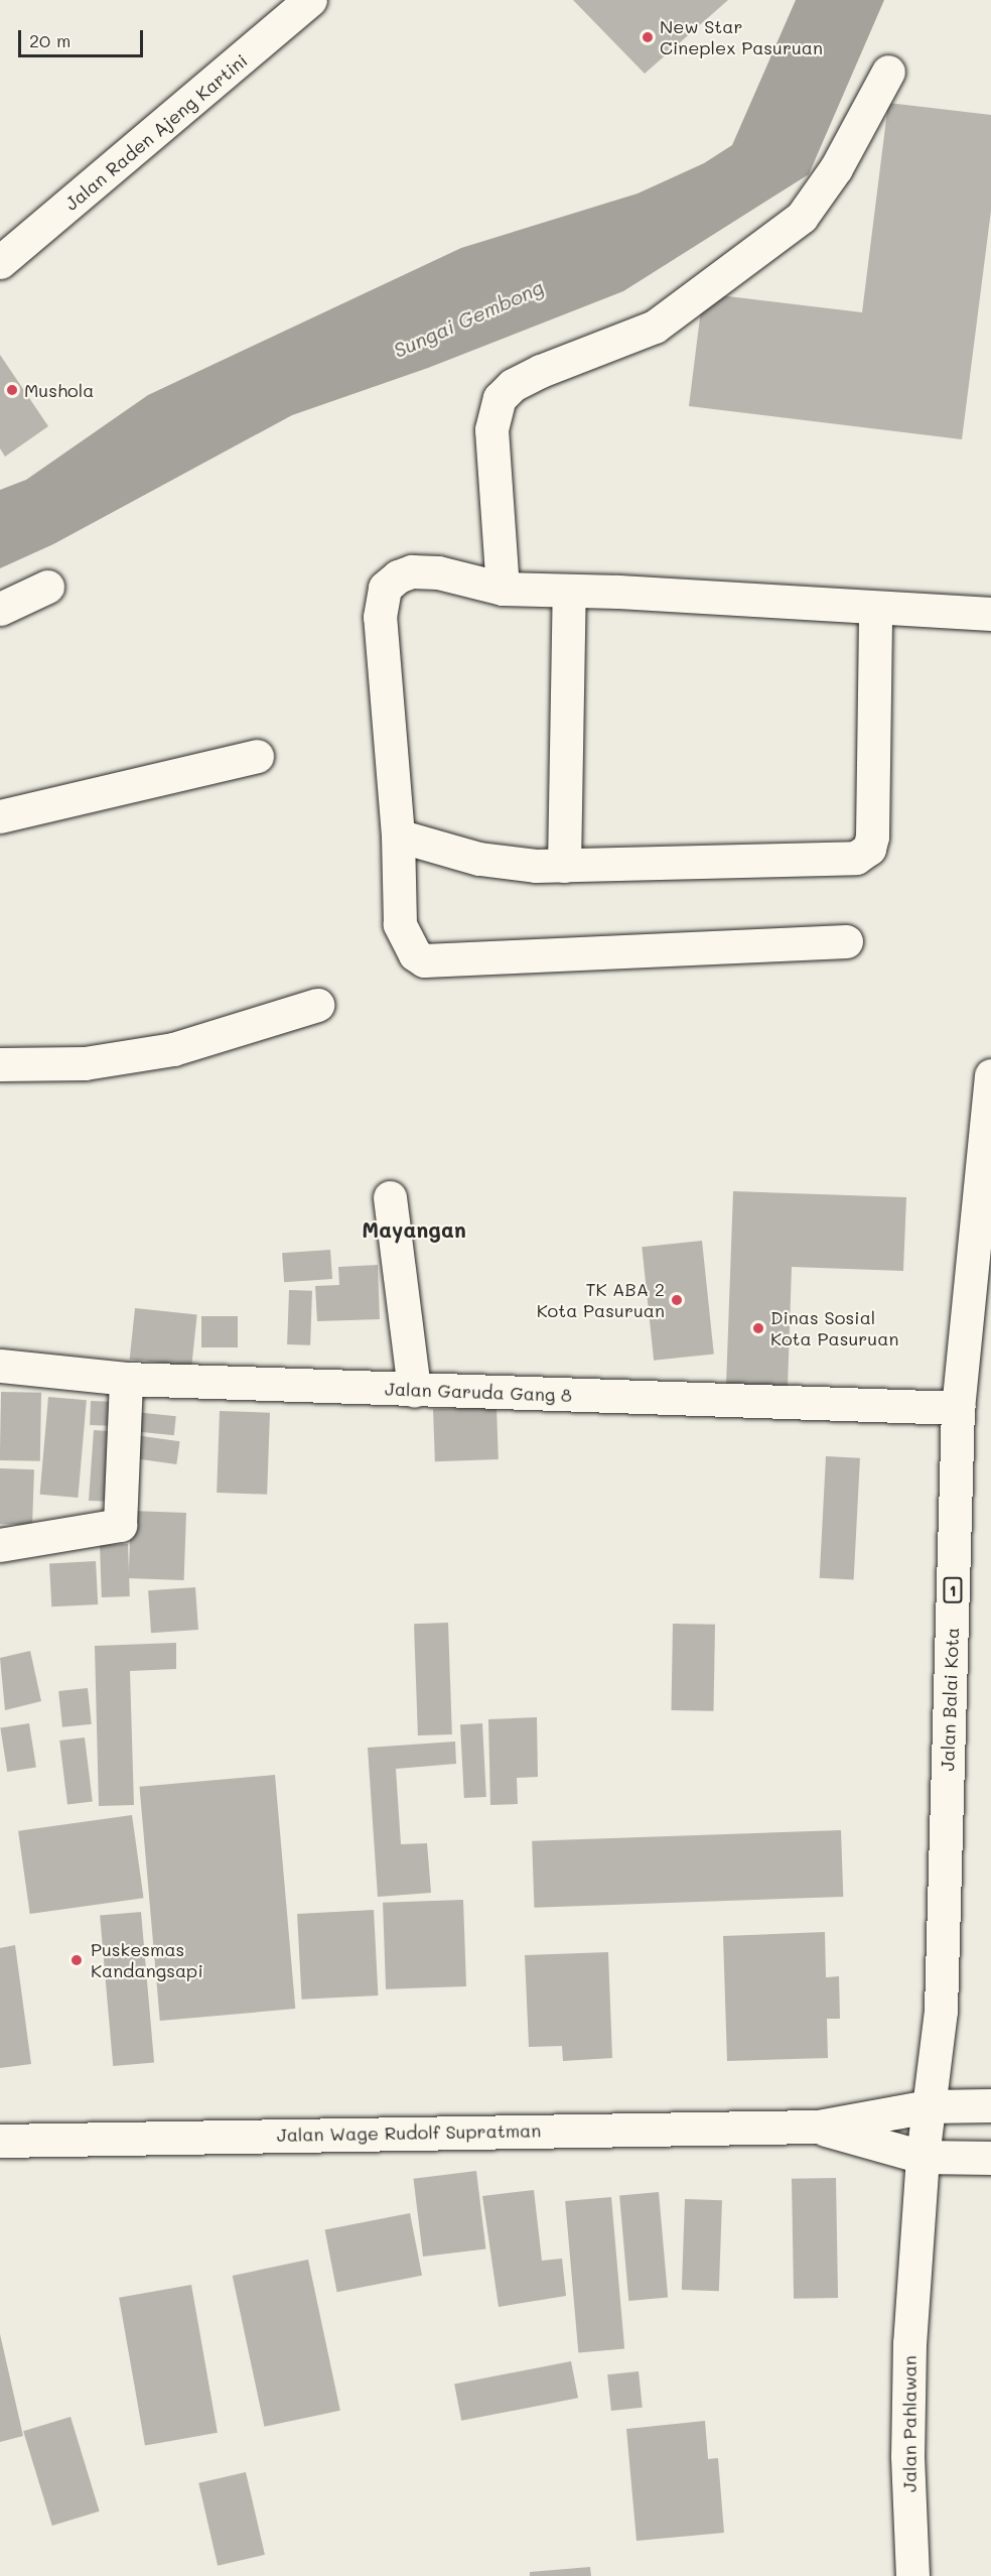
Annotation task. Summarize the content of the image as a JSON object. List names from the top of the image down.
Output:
{
  "streets": {
    "main road": [
      "Jalan Raden Ajeng Kartini",
      "Jalan Garuda Gang 8",
      "1",
      "Jalan Balai Kota",
      "Jalan Wage Rudolf Supratman",
      "Jalan Pahlawan"
    ]
  },
  "crossings": [
    ["Jalan Garuda Gang 8", "Jalan Balai Kota"],
    ["1", "Jalan Balai Kota"],
    ["1", "Jalan Pahlawan"]
  ],
  "districts": ["Mayangan"],
  "water": ["Sungai Gembong"],
  "places": [
    "New Star Cineplex Pasuruan",
    "Mushola",
    "TK ABA 2 Kota Pasuruan",
    "Dinas Sosial Kota Pasuruan",
    "Puskesmas Kandangsapi"
  ],
  "scale_bar": "20 m"
}
